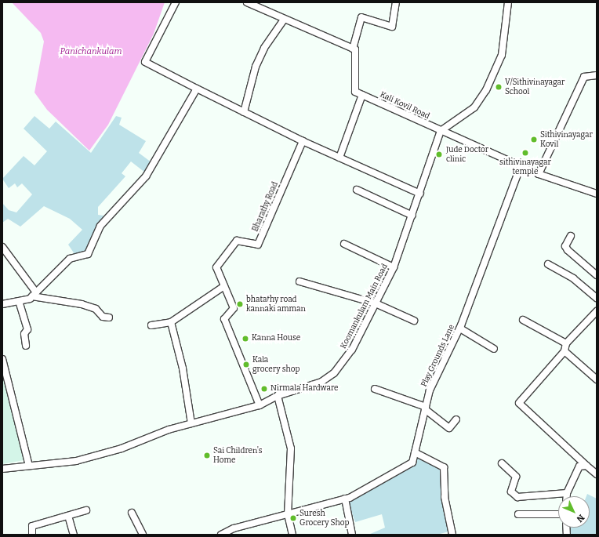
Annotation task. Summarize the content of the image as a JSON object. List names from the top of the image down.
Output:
{
  "streets": {
    "street": [
      "Kali Kovil Road",
      "Bharathy Road",
      "Koomankulam Main Road",
      "Play Grounds Lane"
    ]
  },
  "crossings": [
    ["Kali Kovil Road", "Koomankulam Main Road"],
    ["Kali Kovil Road", "Play Grounds Lane"],
    ["Bharathy Road", "Koomankulam Main Road"]
  ],
  "water": ["Panichankulam"],
  "places": [
    "V/Sithivinayagar School",
    "Sithivinayagar Kovil",
    "sithivinayagar temple",
    "Jude Doctor clinic",
    "bhatathy road kannaki amman",
    "Kanna House",
    "Kala grocery shop",
    "Nirmala Hardware",
    "Sai Children's Home",
    "Suresh Grocery Shop"
  ],
  "north": "bottom right"
}
